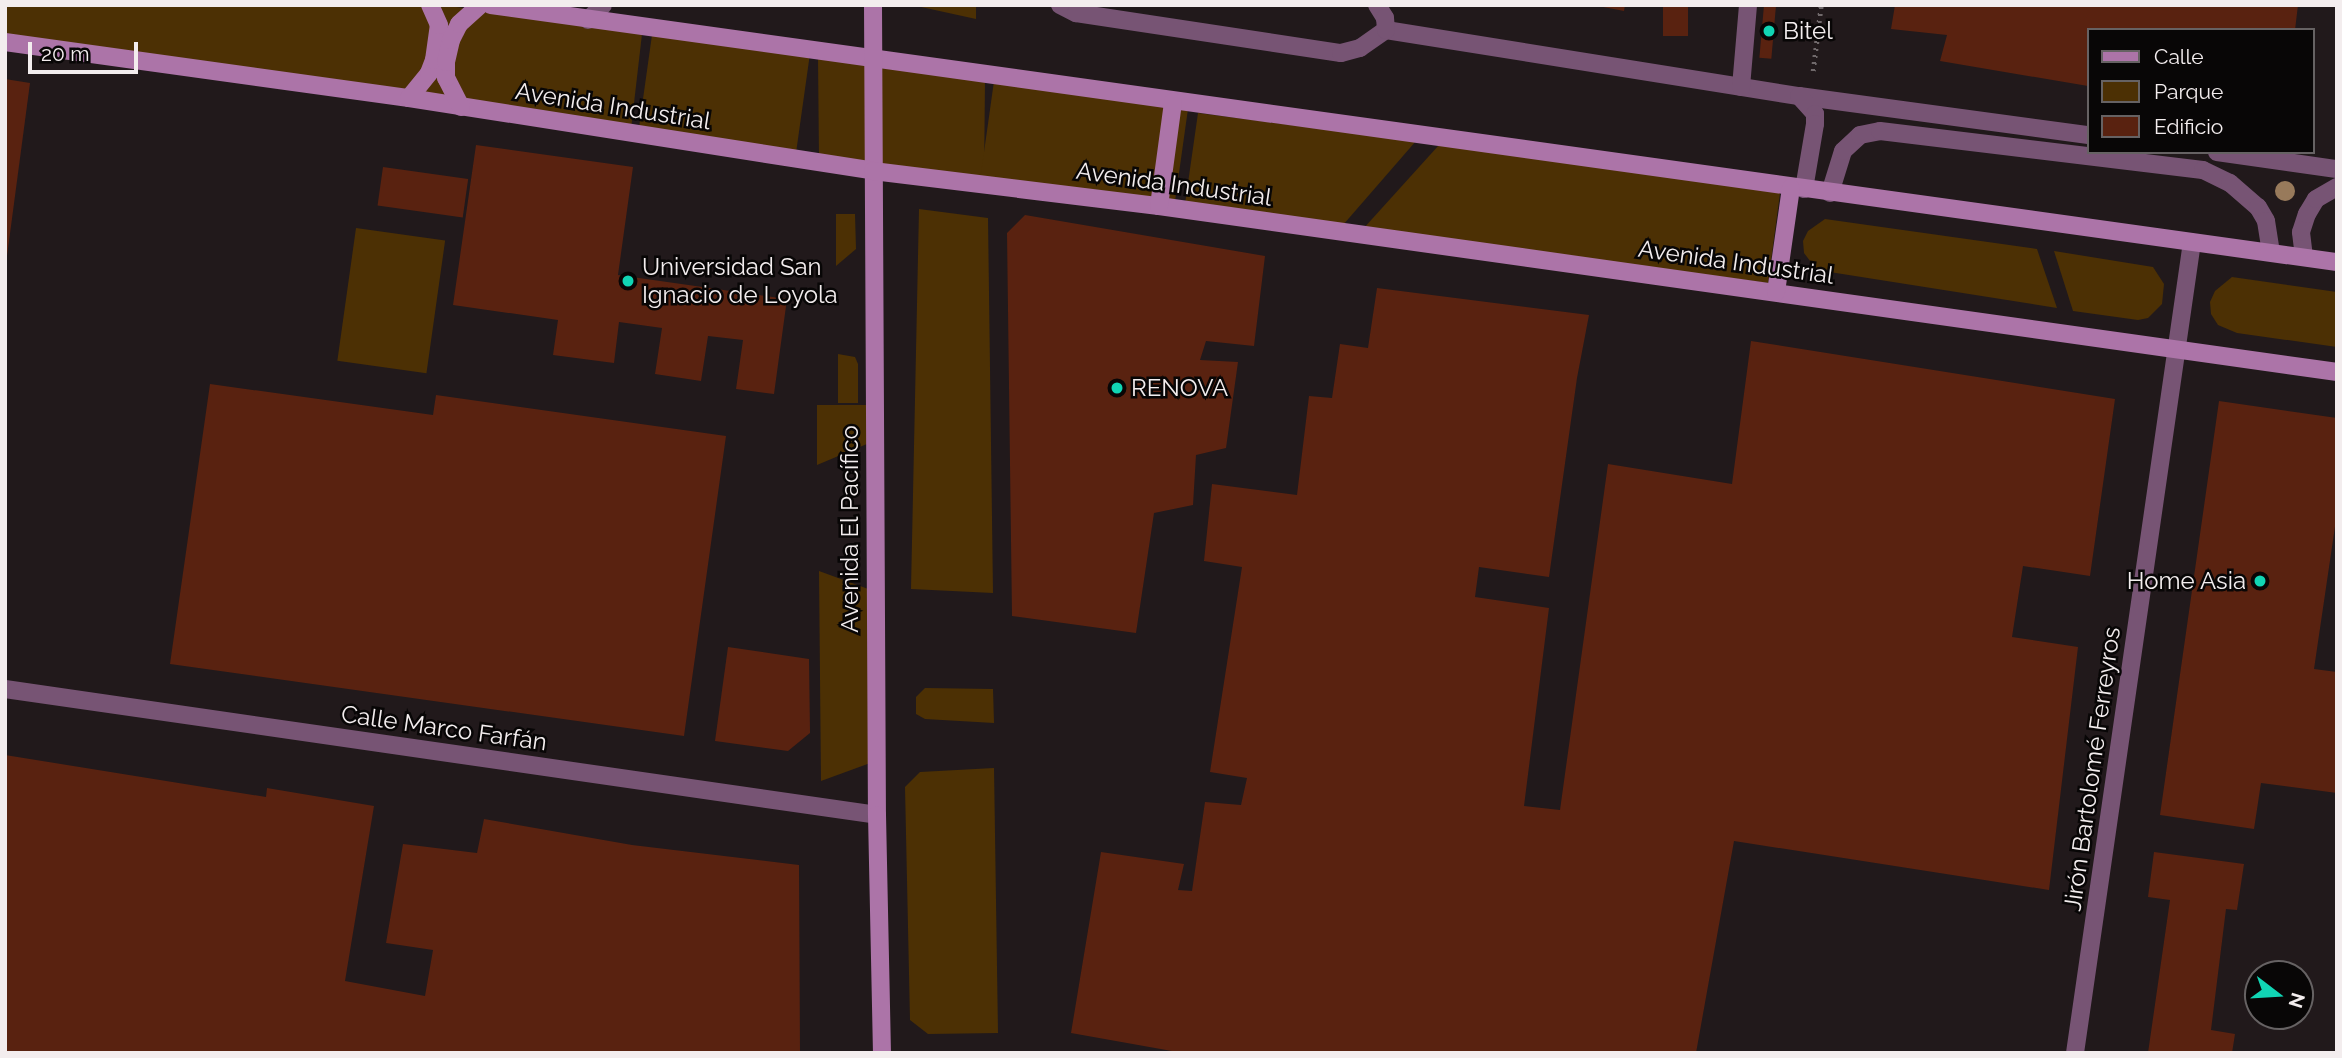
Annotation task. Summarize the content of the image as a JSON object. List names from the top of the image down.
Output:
{
  "streets": {
    "main road": ["Avenida Industrial", "Avenida El Pacífico"],
    "street": ["Calle Marco Farfán", "Jirón Bartolomé Ferreyros"]
  },
  "crossings": [
    ["Avenida Industrial", "Avenida El Pacífico"],
    ["Avenida Industrial", "Jirón Bartolomé Ferreyros"],
    ["Avenida El Pacífico", "Calle Marco Farfán"]
  ],
  "places": [
    "Bitel",
    "Universidad San Ignacio de Loyola",
    "RENOVA",
    "Home Asia"
  ],
  "legend": ["Calle", "Parque", "Edificio"],
  "scale_bar": "20 m",
  "north": "right"
}
